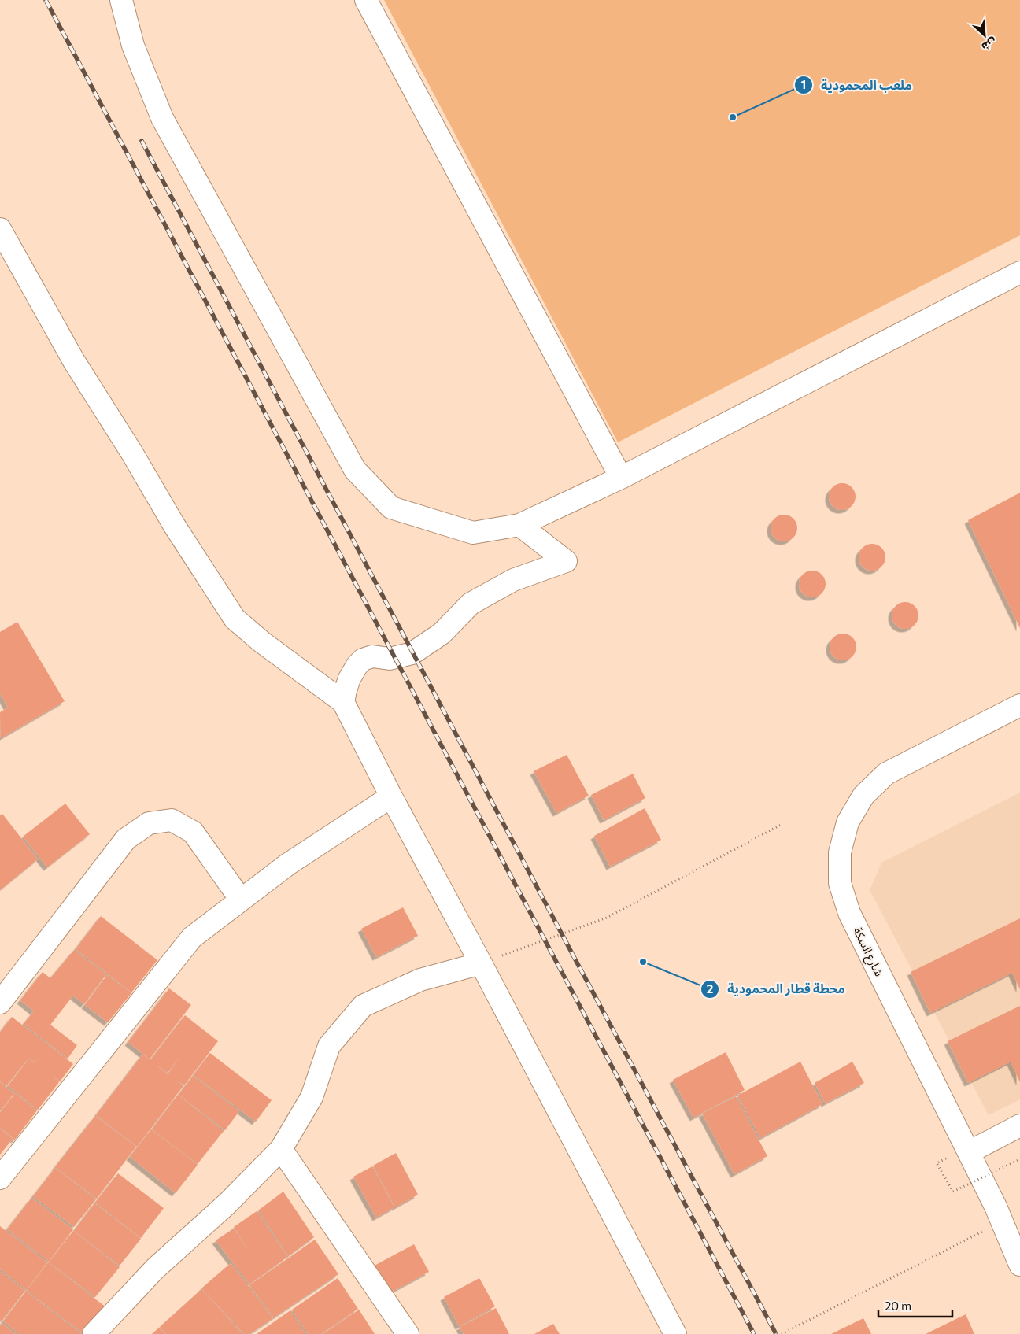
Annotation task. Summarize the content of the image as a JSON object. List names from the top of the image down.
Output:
{
  "streets": {
    "street": ["شارع السكة"]
  },
  "places": ["ملعب المحمودية", "محطة قطار المحمودية"],
  "scale_bar": "20 m",
  "north": "bottom right"
}
